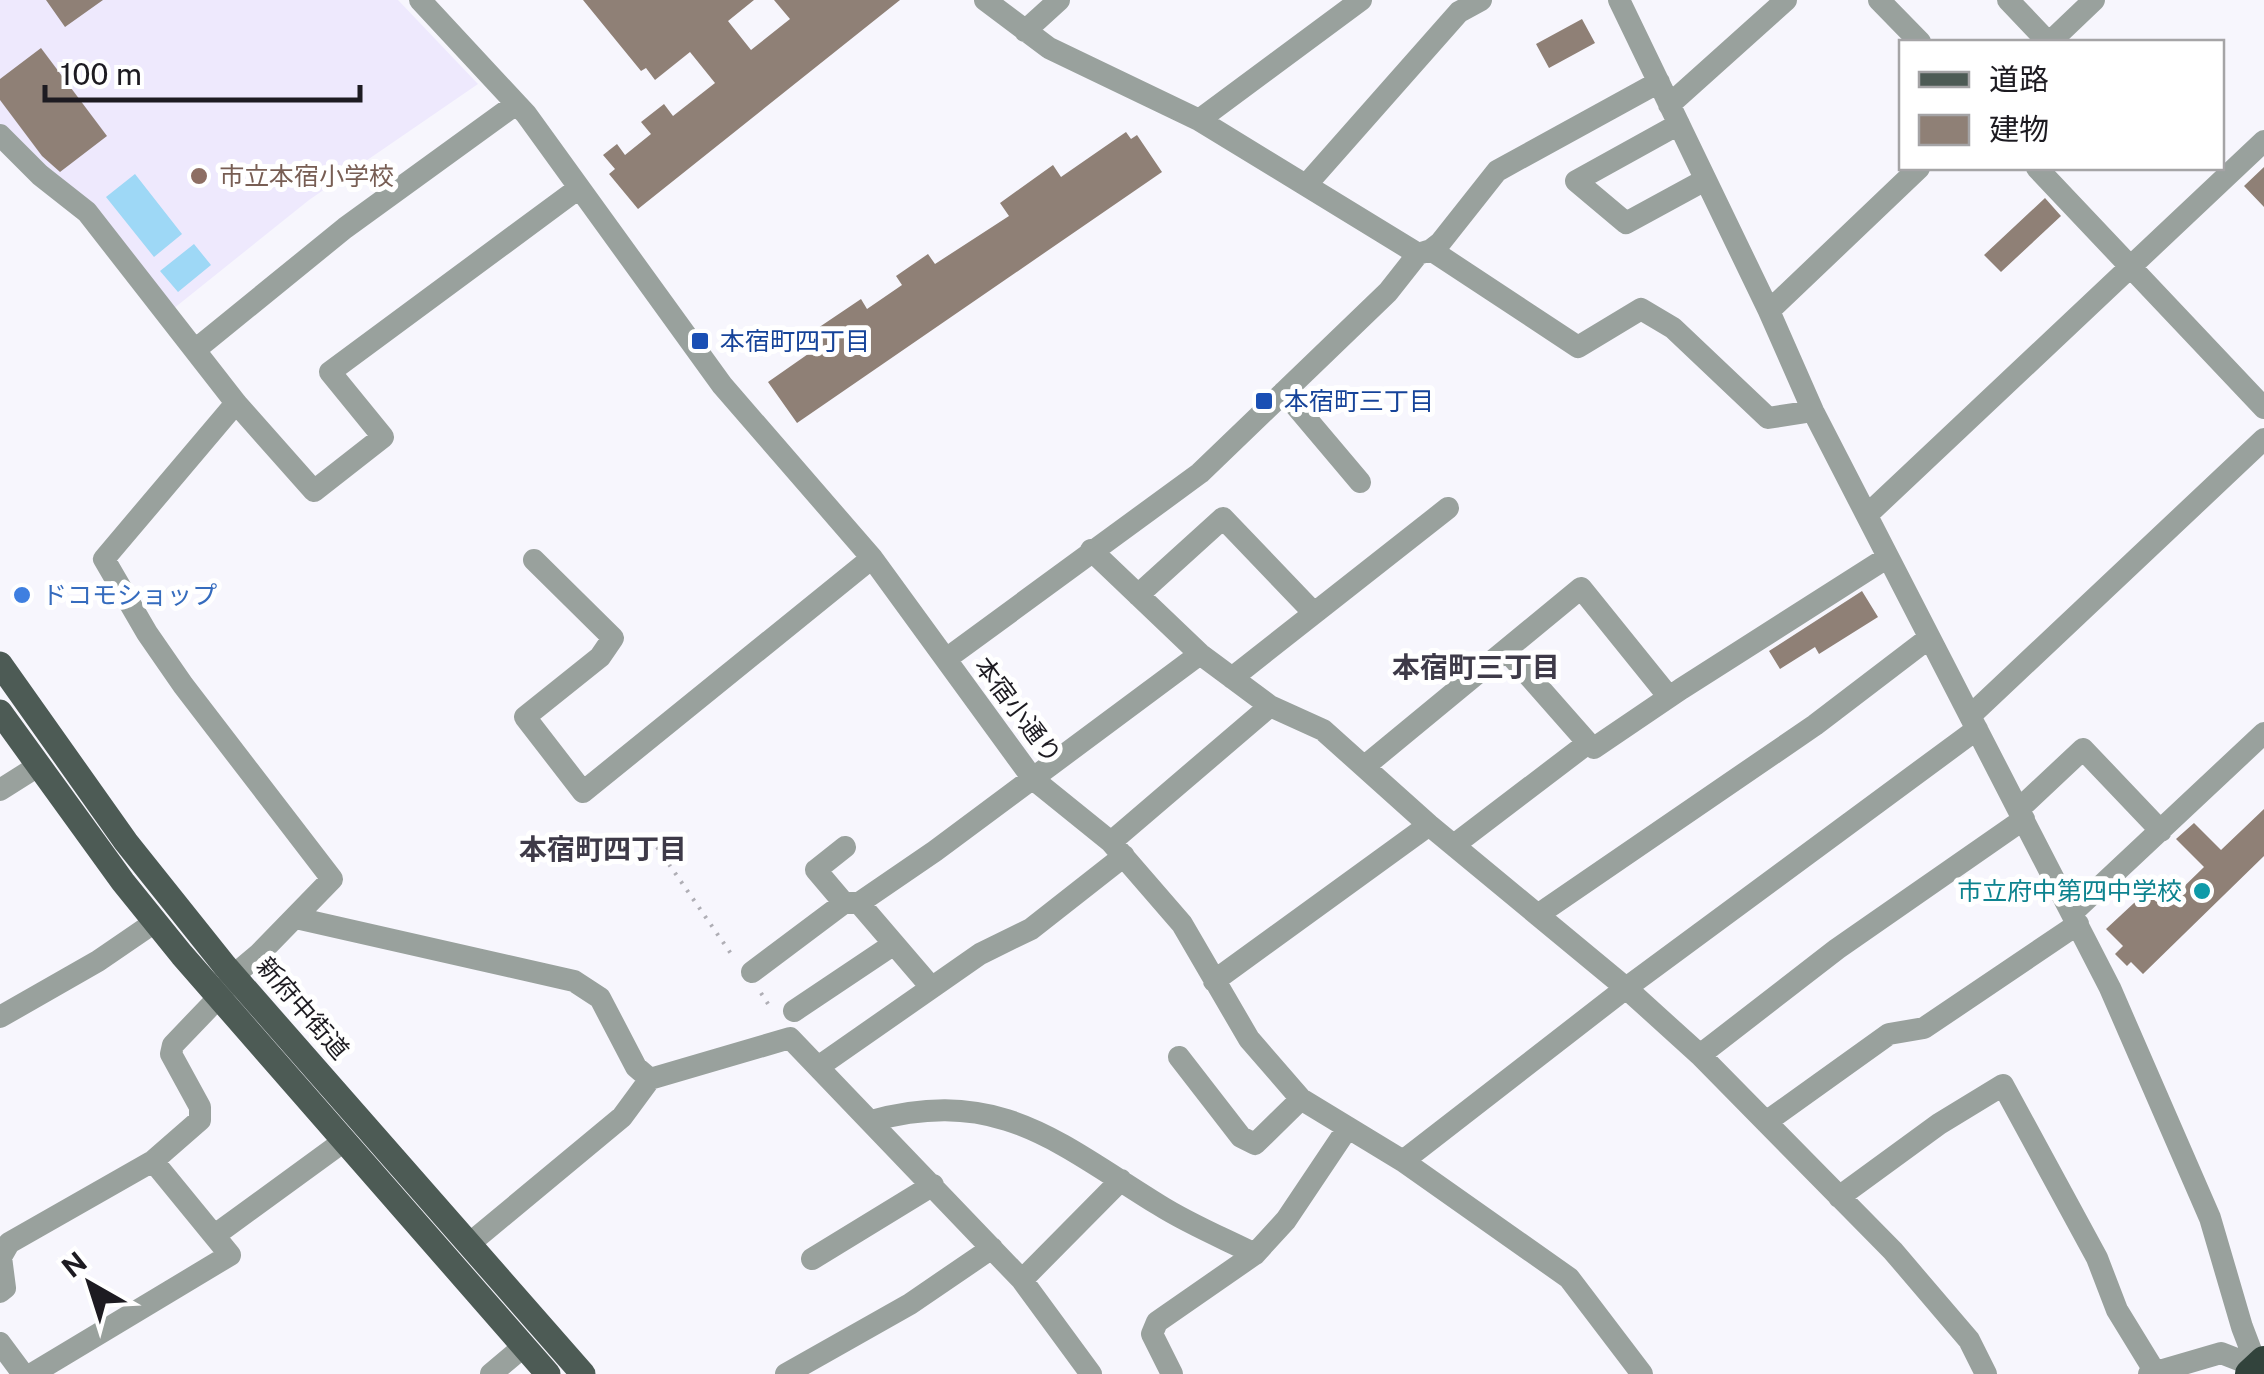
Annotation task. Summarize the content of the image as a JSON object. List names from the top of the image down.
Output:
{
  "streets": {
    "main road": ["新府中街道"],
    "street": ["本宿小通り"]
  },
  "districts": ["本宿町三丁目", "本宿町四丁目"],
  "places": {
    "other": ["市立本宿小学校", "ドコモショップ", "市立府中第四中学校"],
    "transit": ["本宿町四丁目", "本宿町三丁目"]
  },
  "legend": ["道路", "建物"],
  "scale_bar": "100 m",
  "north": "top left"
}
